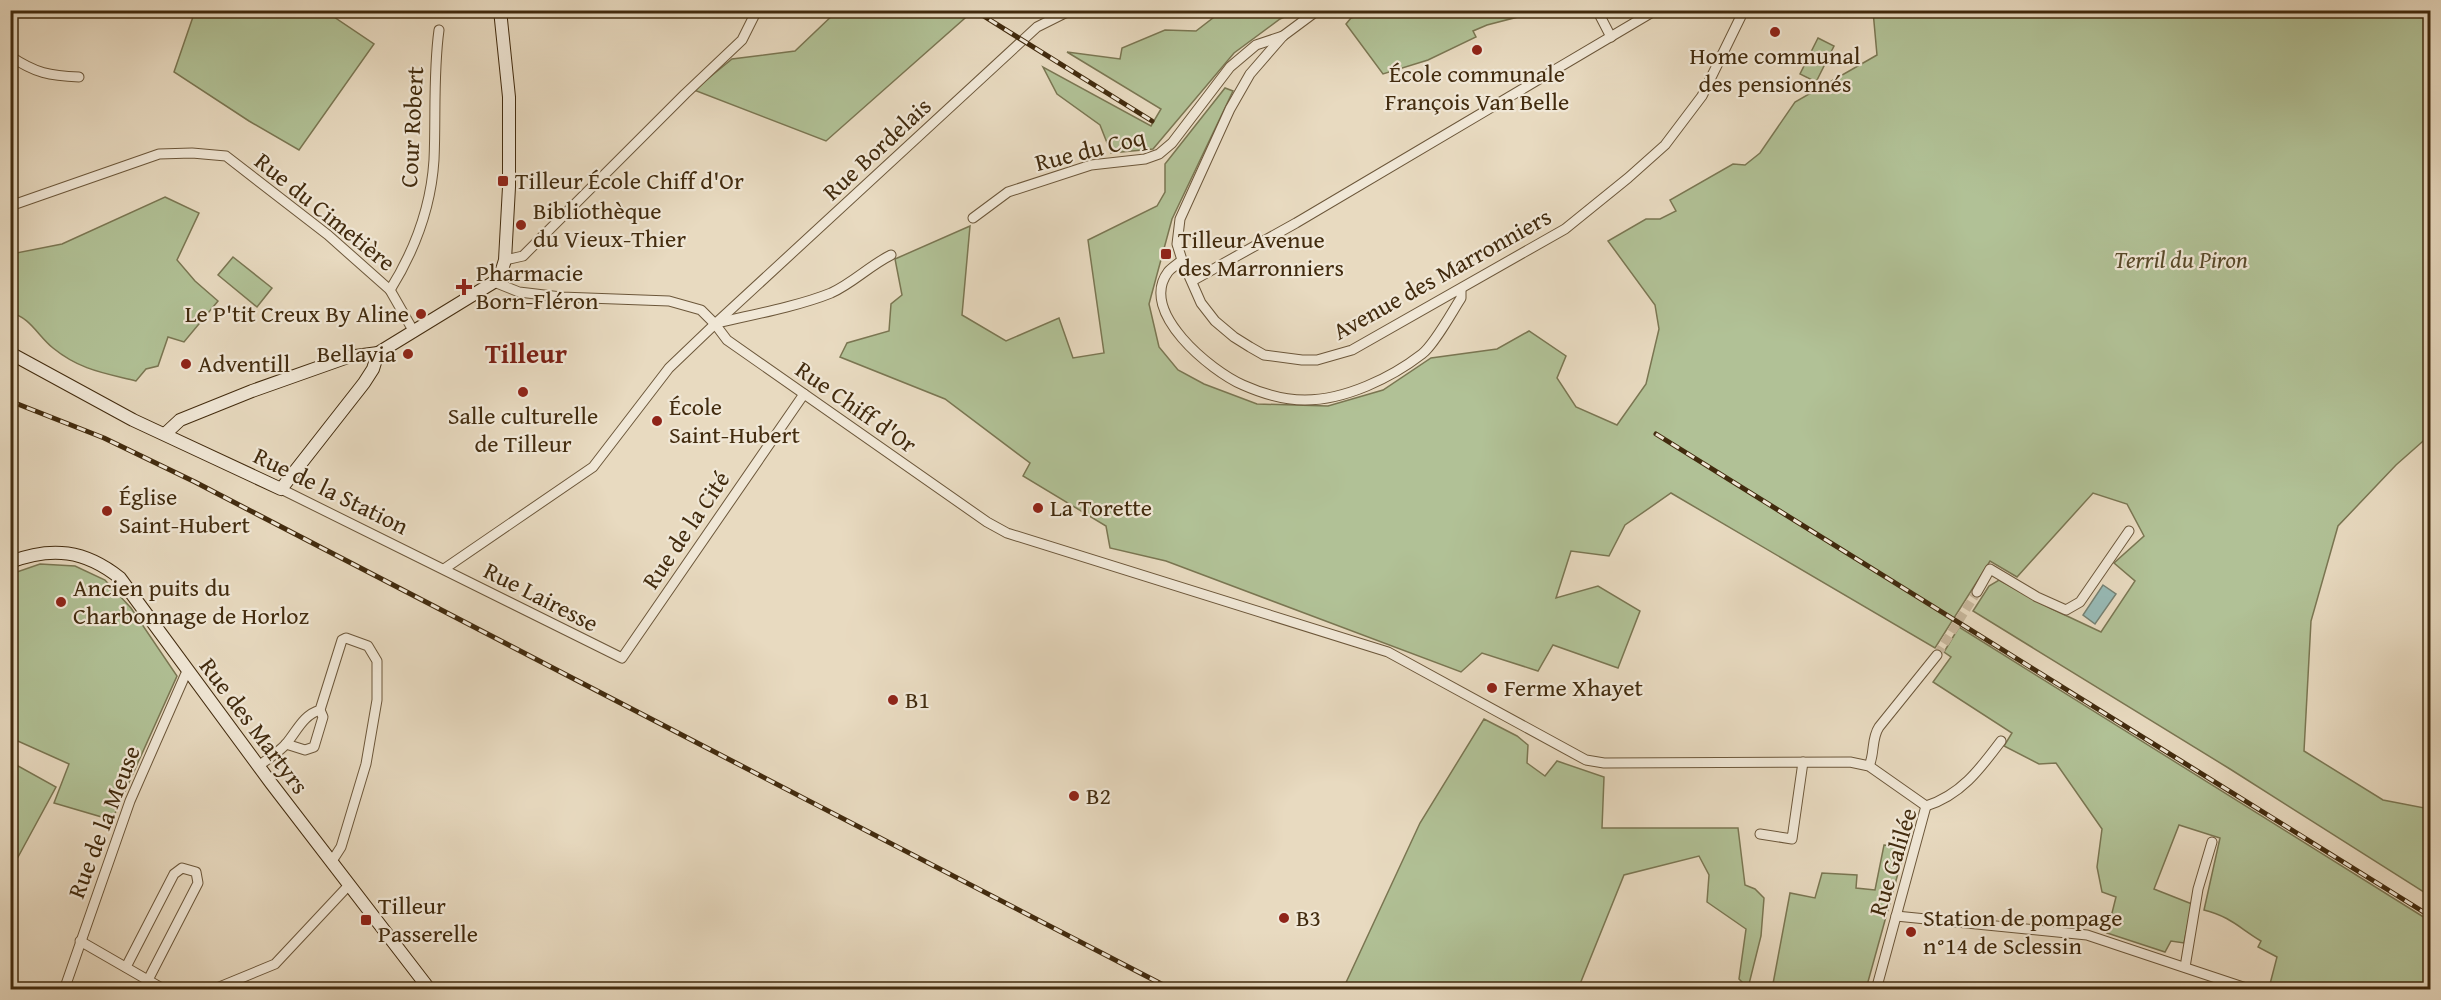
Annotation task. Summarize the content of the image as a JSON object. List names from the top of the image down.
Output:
{
  "streets": {
    "street": [
      "Cour Robert",
      "Rue Bordelais",
      "Rue du Coq",
      "Rue du Cimetière",
      "Avenue des Marronniers",
      "Rue Chiff d'Or",
      "Rue de la Station",
      "Rue de la Cité",
      "Rue Lairesse",
      "Rue des Martyrs",
      "Rue de la Meuse",
      "Rue Galilée"
    ]
  },
  "crossings": [
    ["Cour Robert", "Rue du Cimetière"],
    ["Rue Bordelais", "Rue Chiff d'Or"],
    ["Rue Bordelais", "Rue de la Station"],
    ["Rue Bordelais", "Rue Lairesse"],
    ["Rue du Coq", "Avenue des Marronniers"],
    ["Rue Chiff d'Or", "Rue de la Cité"],
    ["Rue de la Station", "Rue Lairesse"],
    ["Rue de la Cité", "Rue Lairesse"],
    ["Rue des Martyrs", "Rue de la Meuse"]
  ],
  "districts": ["Tilleur"],
  "parks": ["Terril du Piron"],
  "places": {
    "other": [
      "Home communal des pensionnés",
      "École communale François Van Belle",
      "Bibliothèque du Vieux-Thier",
      "Le P'tit Creux By Aline",
      "Bellavia",
      "Adventill",
      "Salle culturelle de Tilleur",
      "École Saint-Hubert",
      "La Torette",
      "Église Saint-Hubert",
      "Ancien puits du Charbonnage de Horloz",
      "Ferme Xhayet",
      "B1",
      "B2",
      "B3",
      "Station de pompage n°14 de Sclessin"
    ],
    "transit": ["Tilleur École Chiff d'Or", "Tilleur Avenue des Marronniers", "Tilleur Passerelle"],
    "health": ["Pharmacie Born-Fléron"]
  }
}
